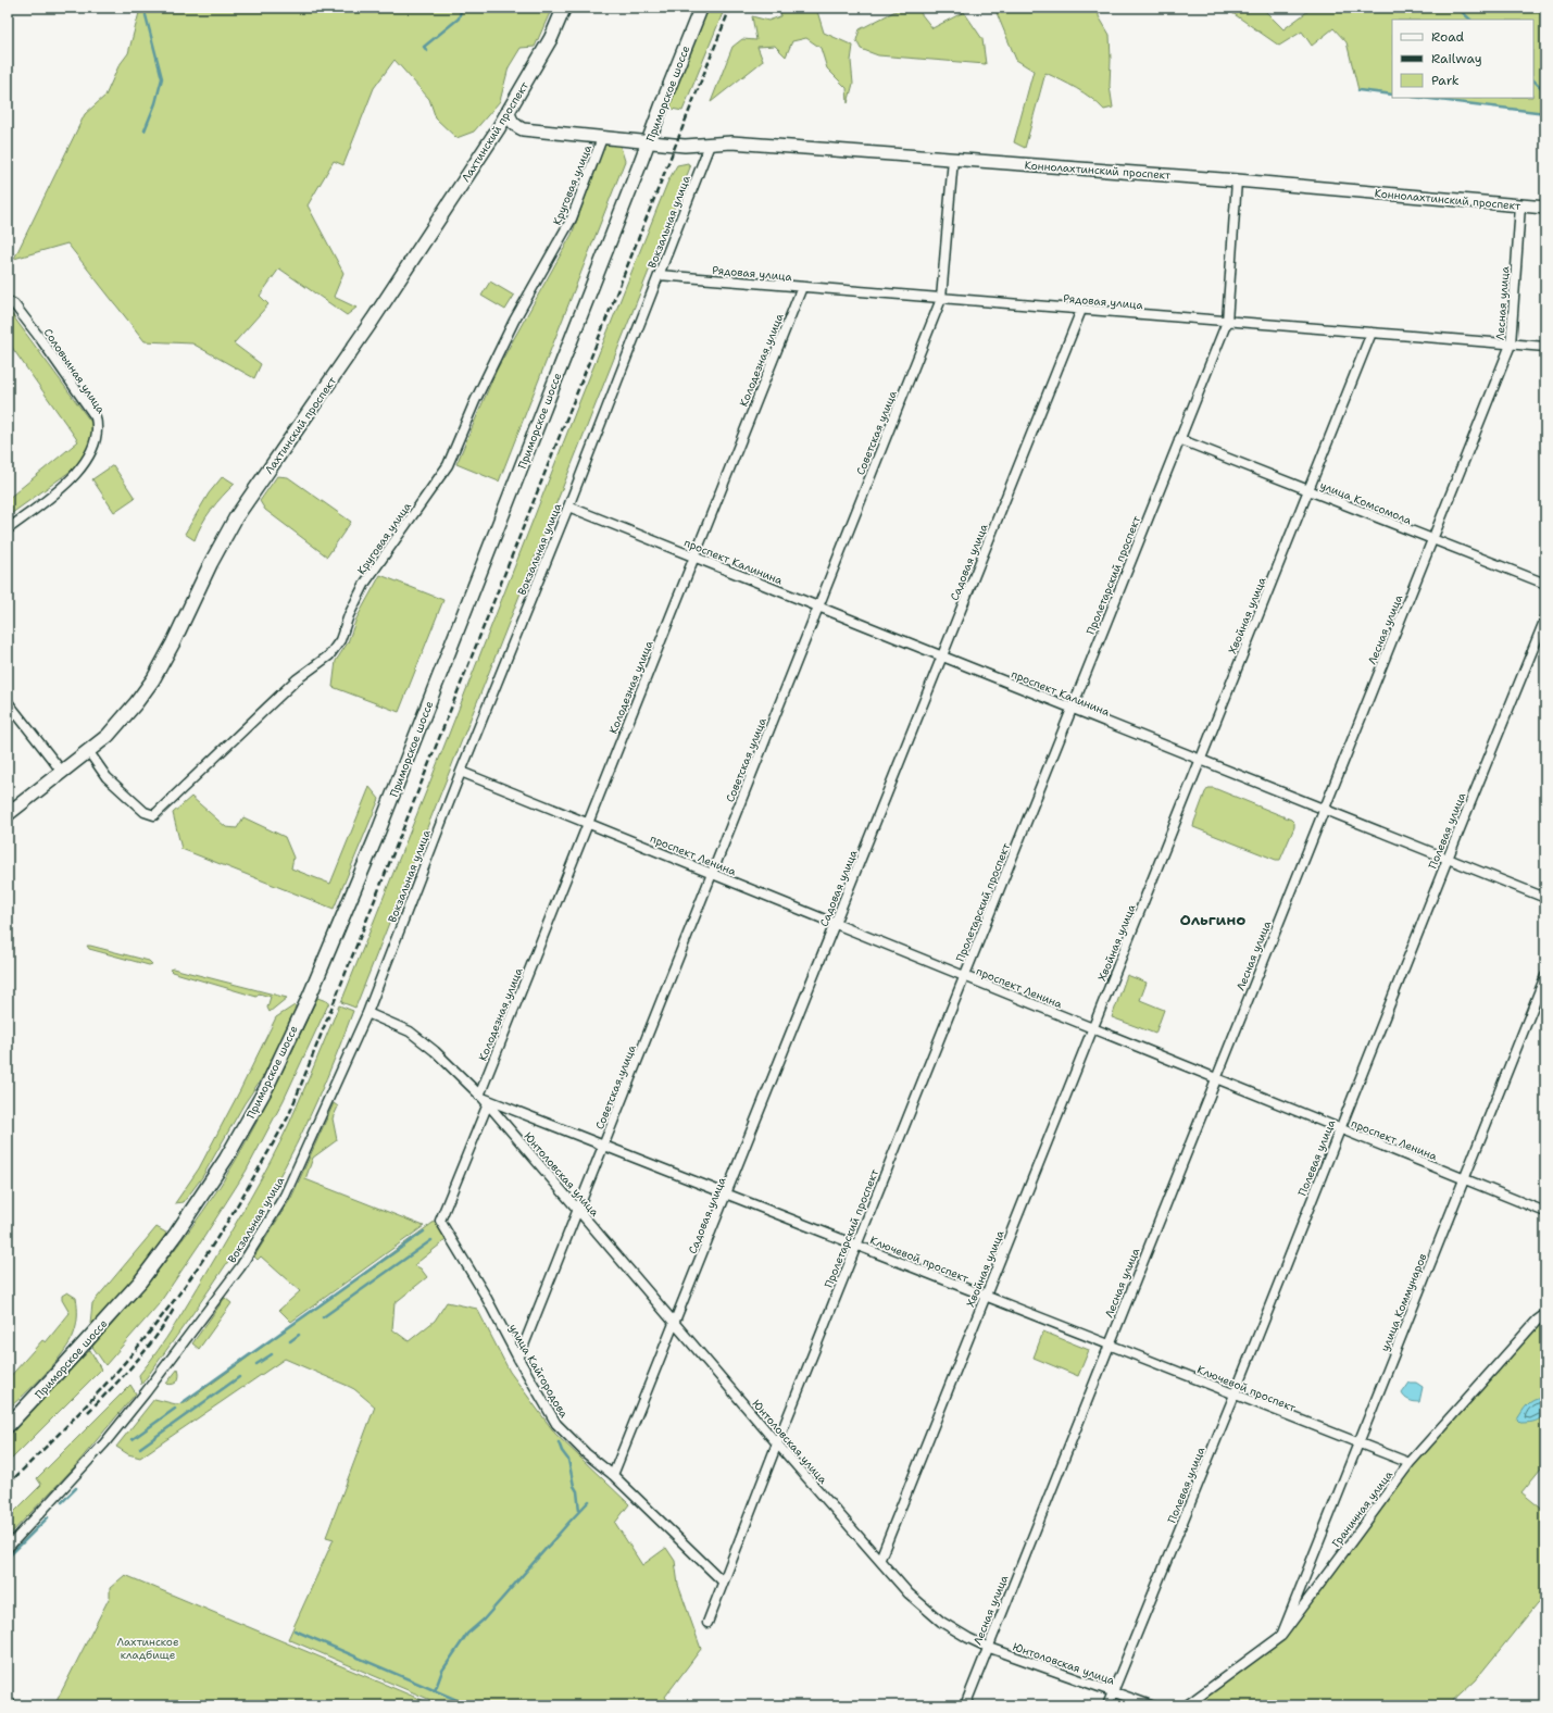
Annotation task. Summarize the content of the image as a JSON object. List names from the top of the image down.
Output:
{
  "streets": {
    "main road": ["Приморское шоссе", "Лахтинский проспект", "Коннолахтинский проспект"],
    "street": [
      "Круговая улица",
      "Вокзальная улица",
      "Рядовая улица",
      "Лесная улица",
      "Колодезная улица",
      "Соловьиная улица",
      "Советская улица",
      "улица Комсомола",
      "проспект Калинина",
      "Садовая улица",
      "Пролетарский проспект",
      "Хвойная улица",
      "Полевая улица",
      "проспект Ленина",
      "Юнтоловская улица",
      "Ключевой проспект",
      "улица Коммунаров",
      "улица Кайгородова",
      "Граничная улица"
    ]
  },
  "crossings": [
    ["Приморское шоссе", "Коннолахтинский проспект"],
    ["Лахтинский проспект", "Коннолахтинский проспект"],
    ["Лахтинский проспект", "Круговая улица"],
    ["Коннолахтинский проспект", "Круговая улица"],
    ["Коннолахтинский проспект", "Вокзальная улица"],
    ["Коннолахтинский проспект", "Лесная улица"],
    ["Коннолахтинский проспект", "Советская улица"],
    ["Коннолахтинский проспект", "Пролетарский проспект"],
    ["Вокзальная улица", "Рядовая улица"],
    ["Вокзальная улица", "проспект Калинина"],
    ["Вокзальная улица", "проспект Ленина"],
    ["Вокзальная улица", "Ключевой проспект"],
    ["Рядовая улица", "Лесная улица"],
    ["Рядовая улица", "Колодезная улица"],
    ["Рядовая улица", "Советская улица"],
    ["Рядовая улица", "Садовая улица"],
    ["Рядовая улица", "Пролетарский проспект"],
    ["Рядовая улица", "Хвойная улица"],
    ["Лесная улица", "улица Комсомола"],
    ["Лесная улица", "проспект Калинина"],
    ["Лесная улица", "проспект Ленина"],
    ["Лесная улица", "Юнтоловская улица"],
    ["Лесная улица", "Ключевой проспект"],
    ["Колодезная улица", "проспект Калинина"],
    ["Колодезная улица", "проспект Ленина"],
    ["Колодезная улица", "Юнтоловская улица"],
    ["Колодезная улица", "Ключевой проспект"],
    ["Колодезная улица", "улица Кайгородова"],
    ["Советская улица", "проспект Калинина"],
    ["Советская улица", "проспект Ленина"],
    ["Советская улица", "Юнтоловская улица"],
    ["Советская улица", "Ключевой проспект"],
    ["Советская улица", "улица Кайгородова"],
    ["улица Комсомола", "Пролетарский проспект"],
    ["улица Комсомола", "Хвойная улица"],
    ["проспект Калинина", "Садовая улица"],
    ["проспект Калинина", "Пролетарский проспект"],
    ["проспект Калинина", "Хвойная улица"],
    ["проспект Калинина", "Полевая улица"],
    ["Садовая улица", "проспект Ленина"],
    ["Садовая улица", "Юнтоловская улица"],
    ["Садовая улица", "Ключевой проспект"],
    ["Садовая улица", "улица Кайгородова"],
    ["Пролетарский проспект", "проспект Ленина"],
    ["Пролетарский проспект", "Юнтоловская улица"],
    ["Пролетарский проспект", "Ключевой проспект"],
    ["Пролетарский проспект", "улица Кайгородова"],
    ["Хвойная улица", "проспект Ленина"],
    ["Хвойная улица", "Юнтоловская улица"],
    ["Хвойная улица", "Ключевой проспект"],
    ["Полевая улица", "проспект Ленина"],
    ["Полевая улица", "Юнтоловская улица"],
    ["Полевая улица", "Ключевой проспект"],
    ["проспект Ленина", "улица Коммунаров"],
    ["Юнтоловская улица", "Ключевой проспект"],
    ["Ключевой проспект", "улица Коммунаров"],
    ["Ключевой проспект", "Граничная улица"],
    ["улица Коммунаров", "Граничная улица"]
  ],
  "districts": ["Ольгино"],
  "parks": ["Лахтинское кладбище"],
  "legend": ["Road", "Railway", "Park"]
}
